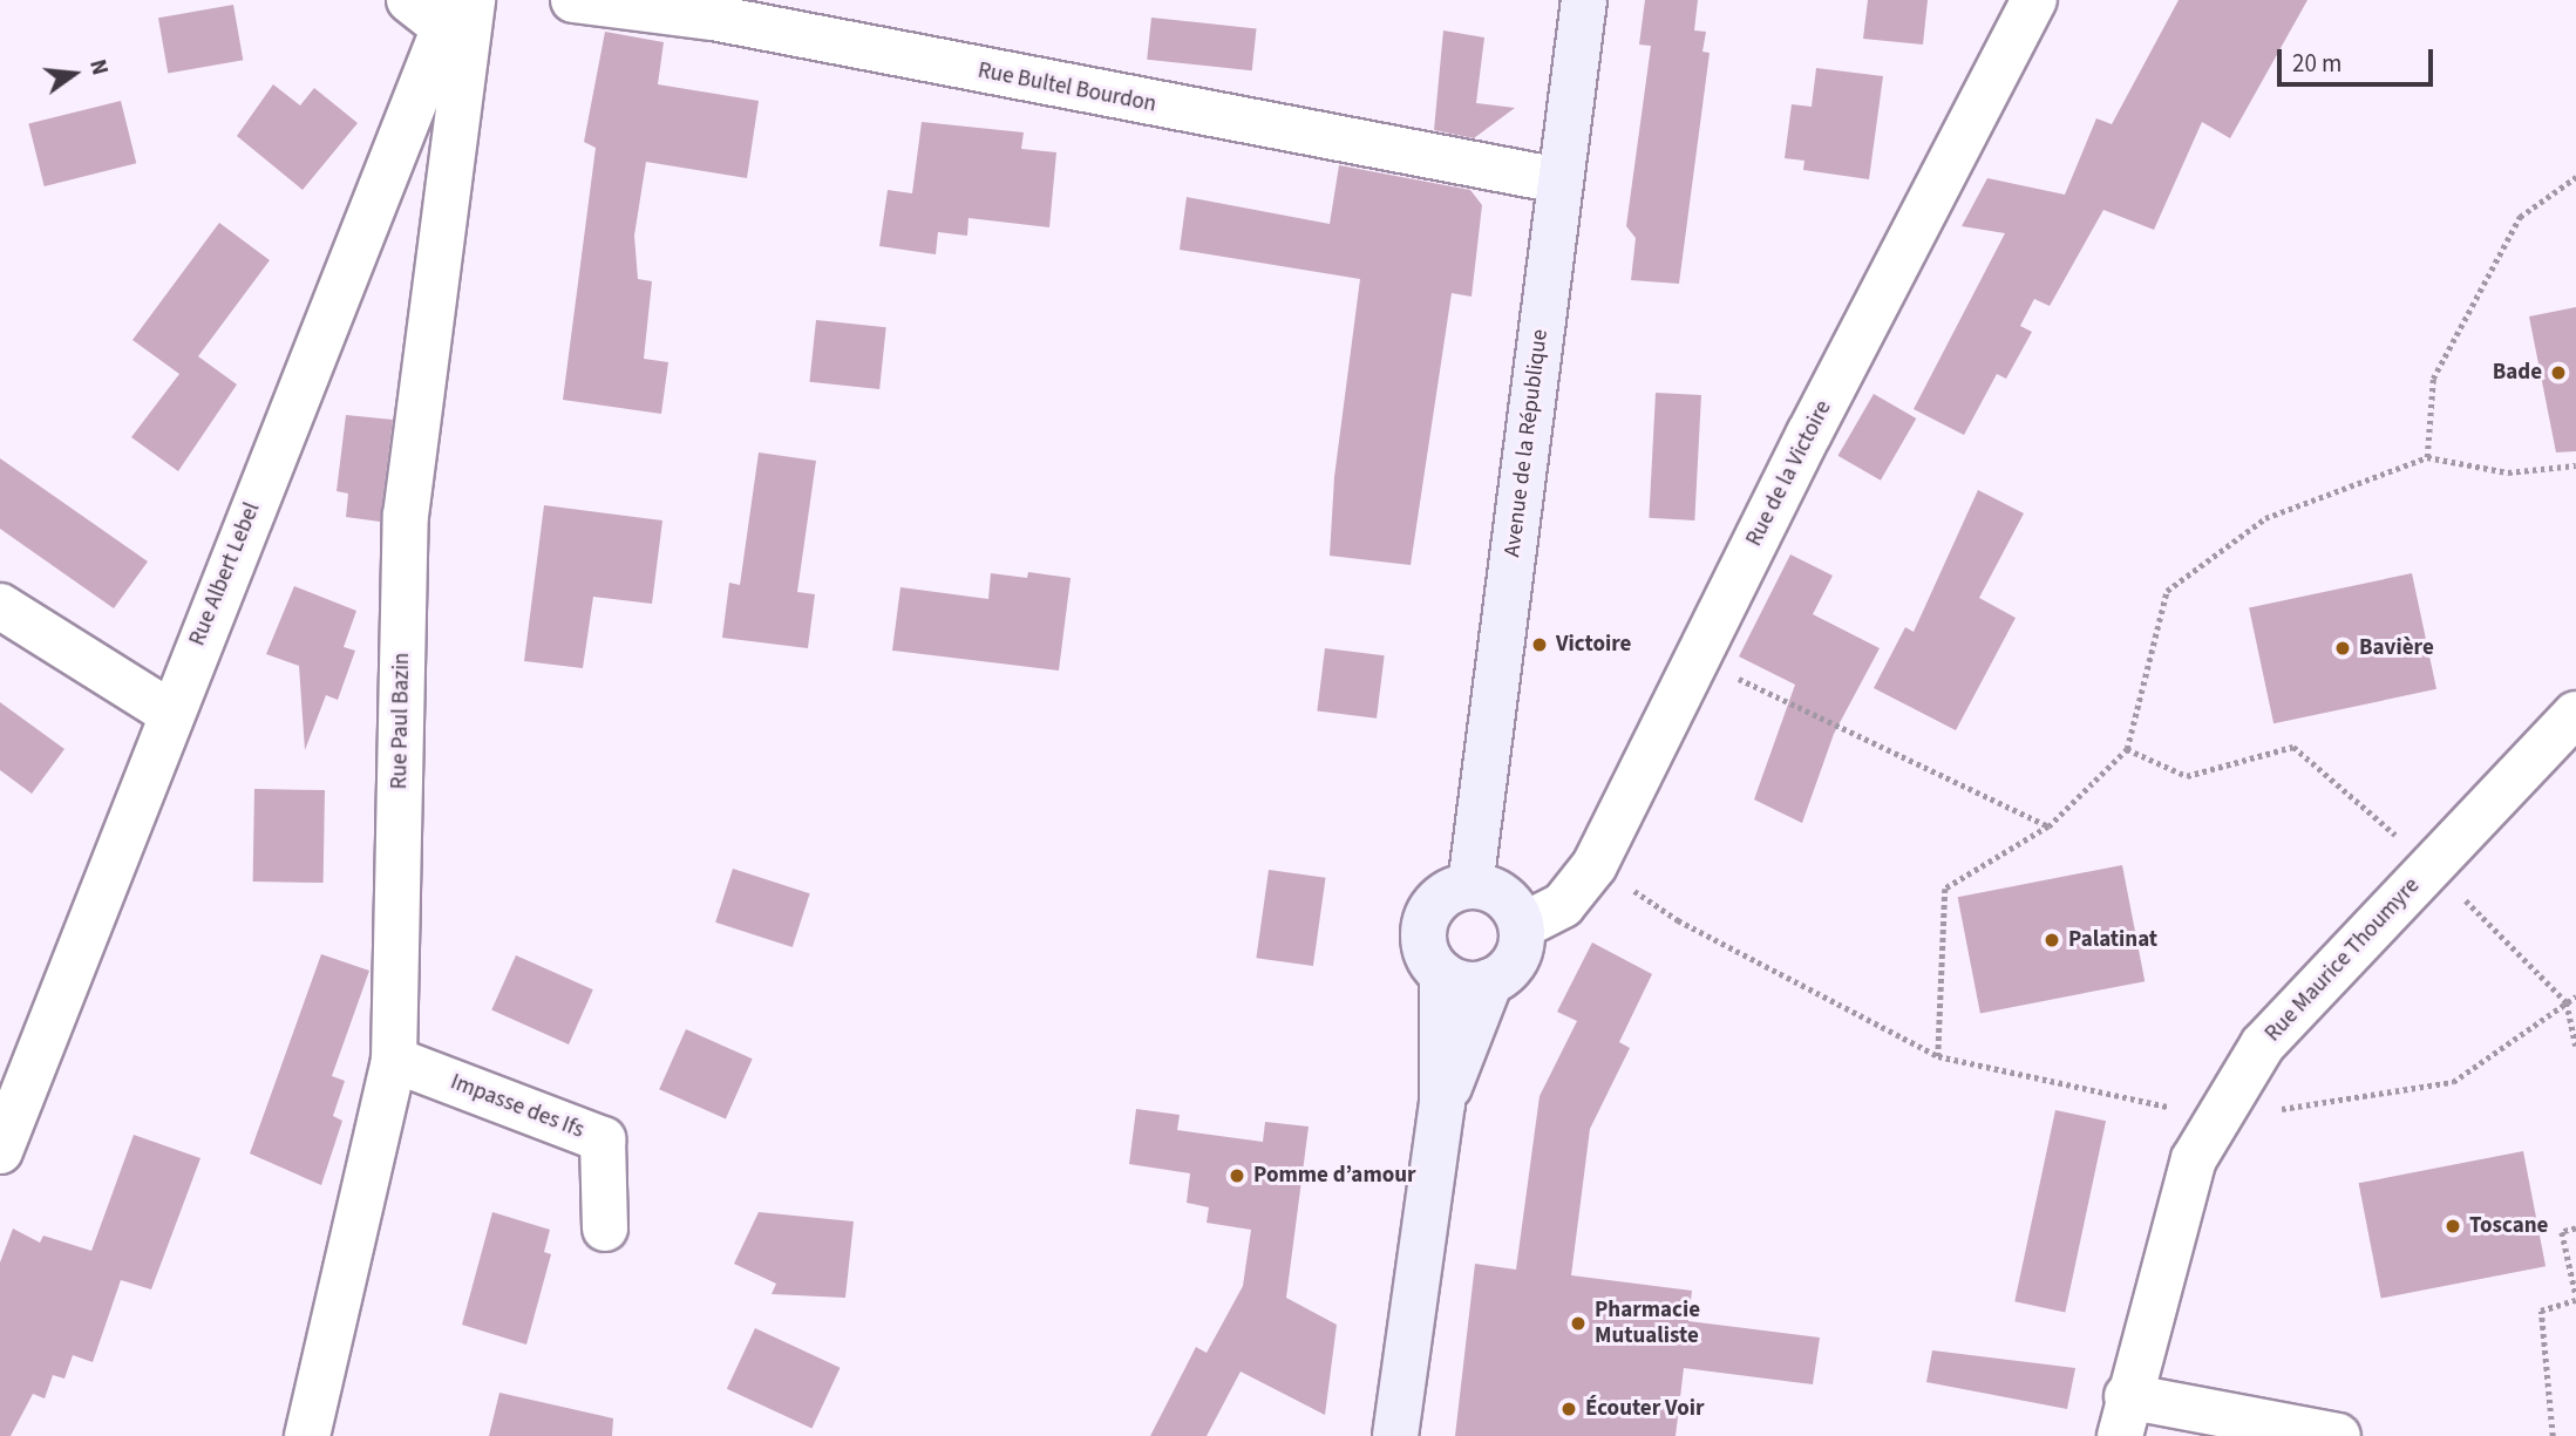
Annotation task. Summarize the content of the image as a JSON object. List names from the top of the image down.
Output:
{
  "streets": {
    "main road": ["Avenue de la République"],
    "street": [
      "Rue Bultel Bourdon",
      "Rue de la Victoire",
      "Rue Albert Lebel",
      "Rue Paul Bazin",
      "Rue Maurice Thoumyre",
      "Impasse des Ifs"
    ]
  },
  "crossings": [
    ["Rue Bultel Bourdon", "Avenue de la République"],
    ["Avenue de la République", "Rue de la Victoire"],
    ["Rue Albert Lebel", "Rue Paul Bazin"],
    ["Rue Paul Bazin", "Impasse des Ifs"]
  ],
  "places": [
    "Bade",
    "Victoire",
    "Bavière",
    "Palatinat",
    "Pomme d’amour",
    "Toscane",
    "Pharmacie Mutualiste",
    "Écouter Voir"
  ],
  "scale_bar": "20 m",
  "north": "right"
}
